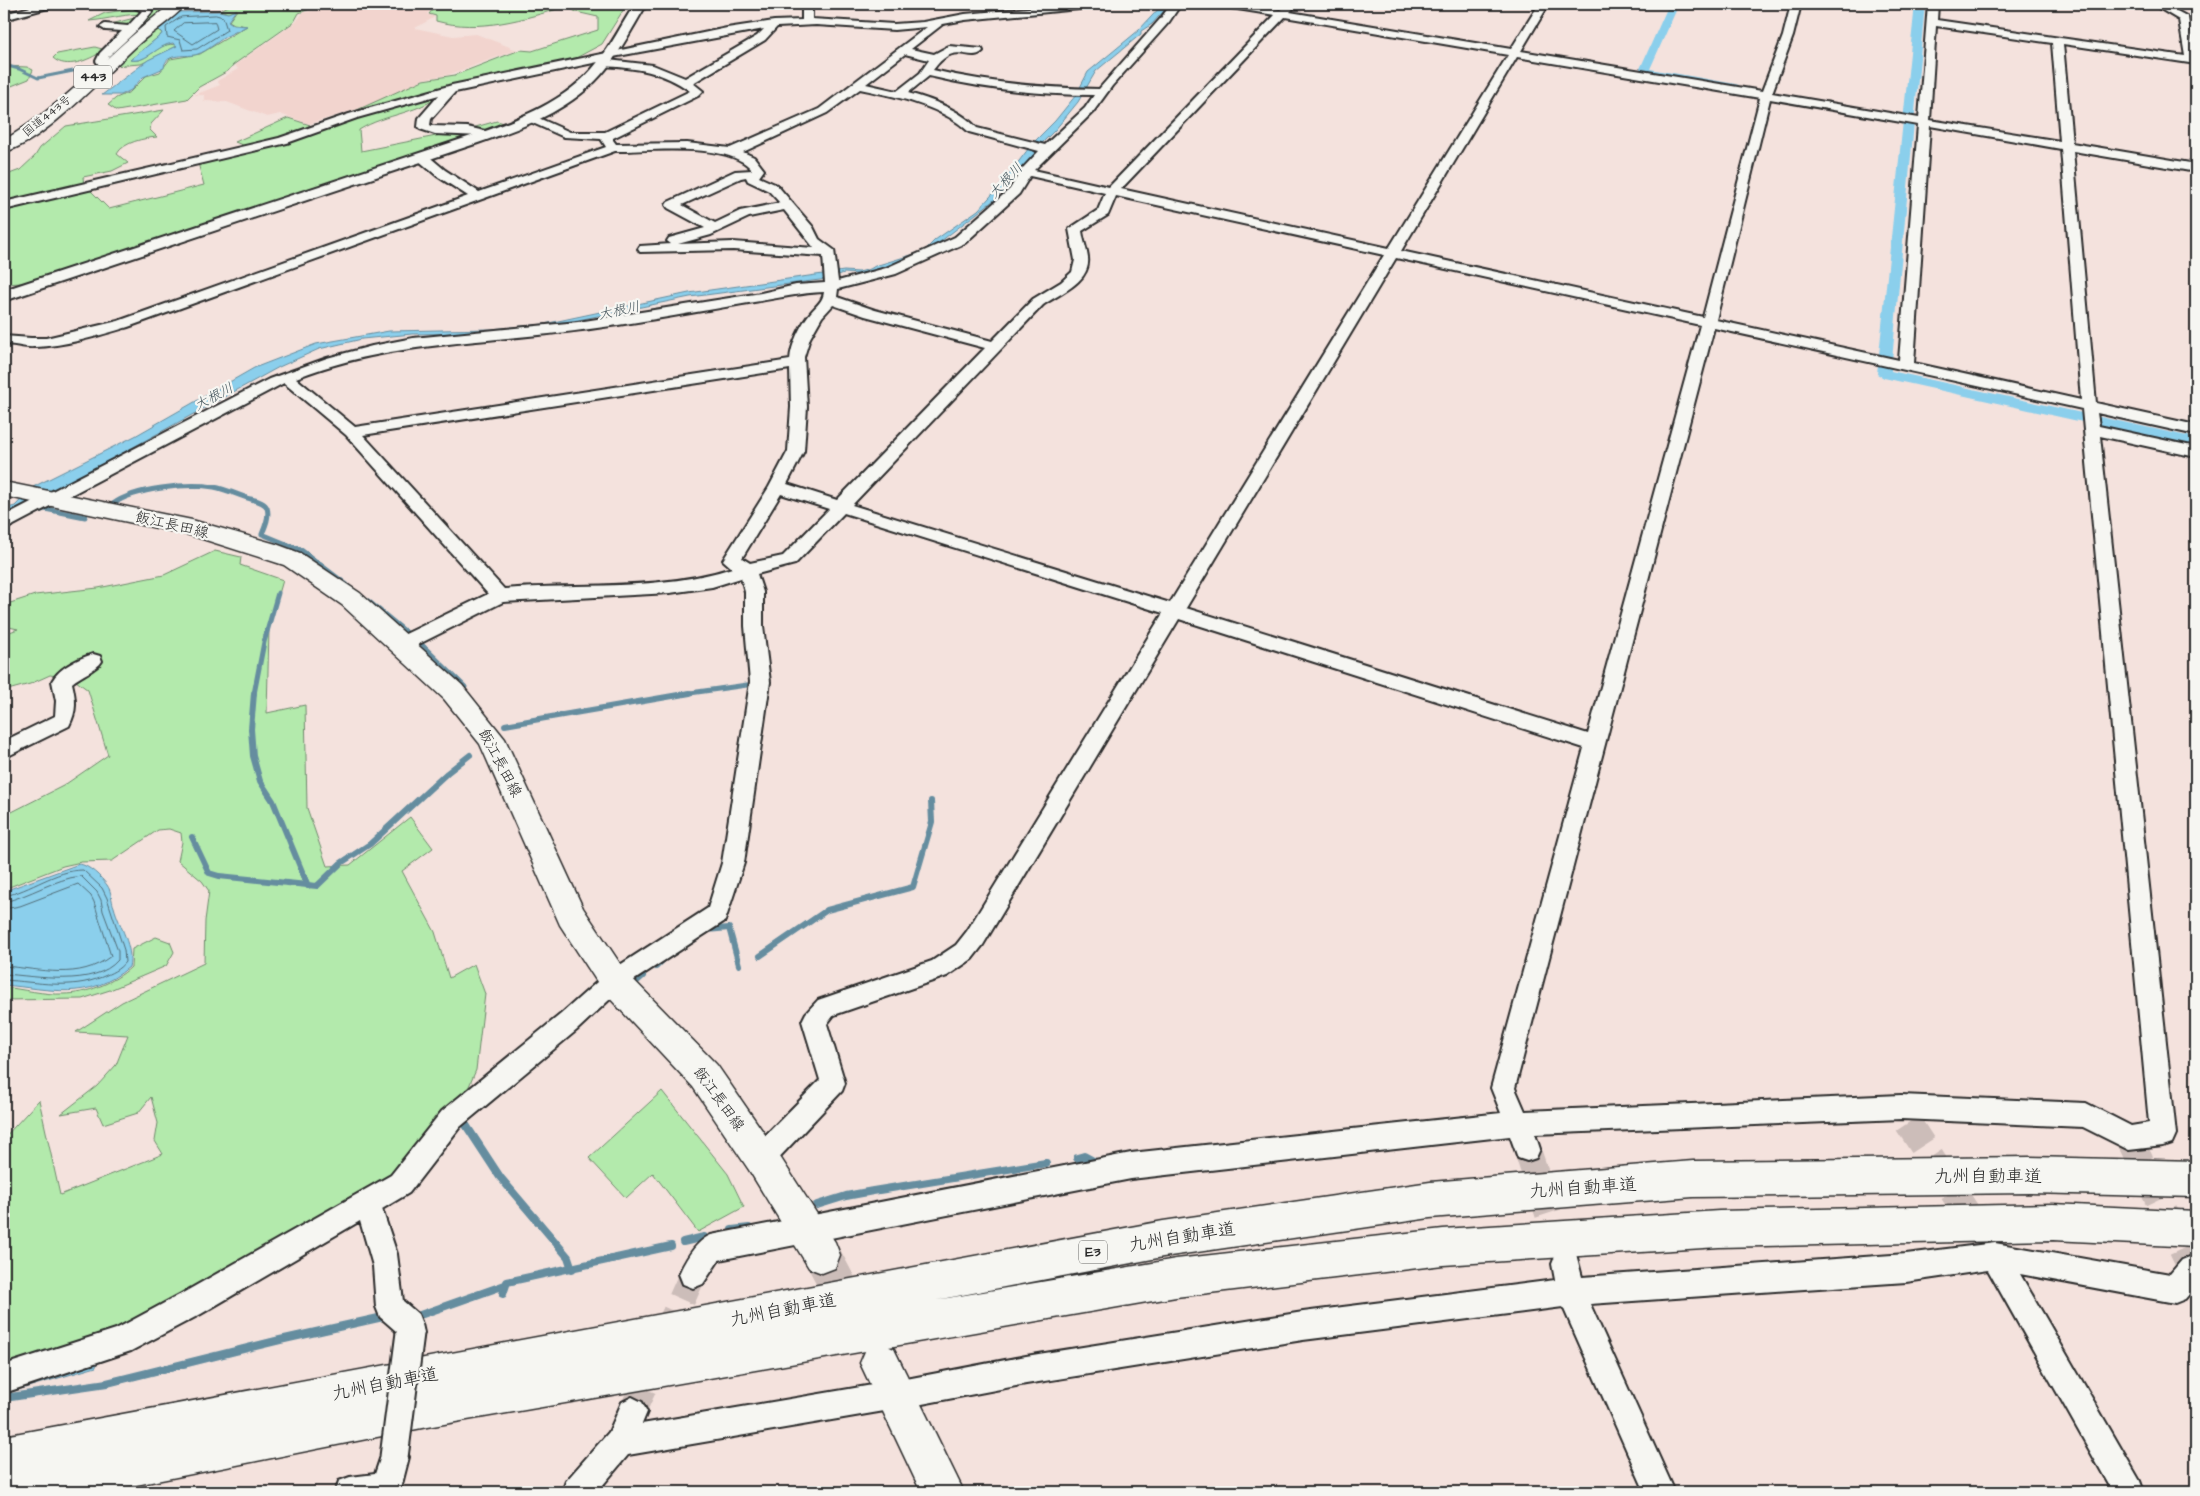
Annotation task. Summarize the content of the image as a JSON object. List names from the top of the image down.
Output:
{
  "streets": {
    "main road": [
      "443",
      "国道443号",
      "飯江長田線",
      "九州自動車道",
      "E3"
    ]
  },
  "water": ["大根川"]
}
